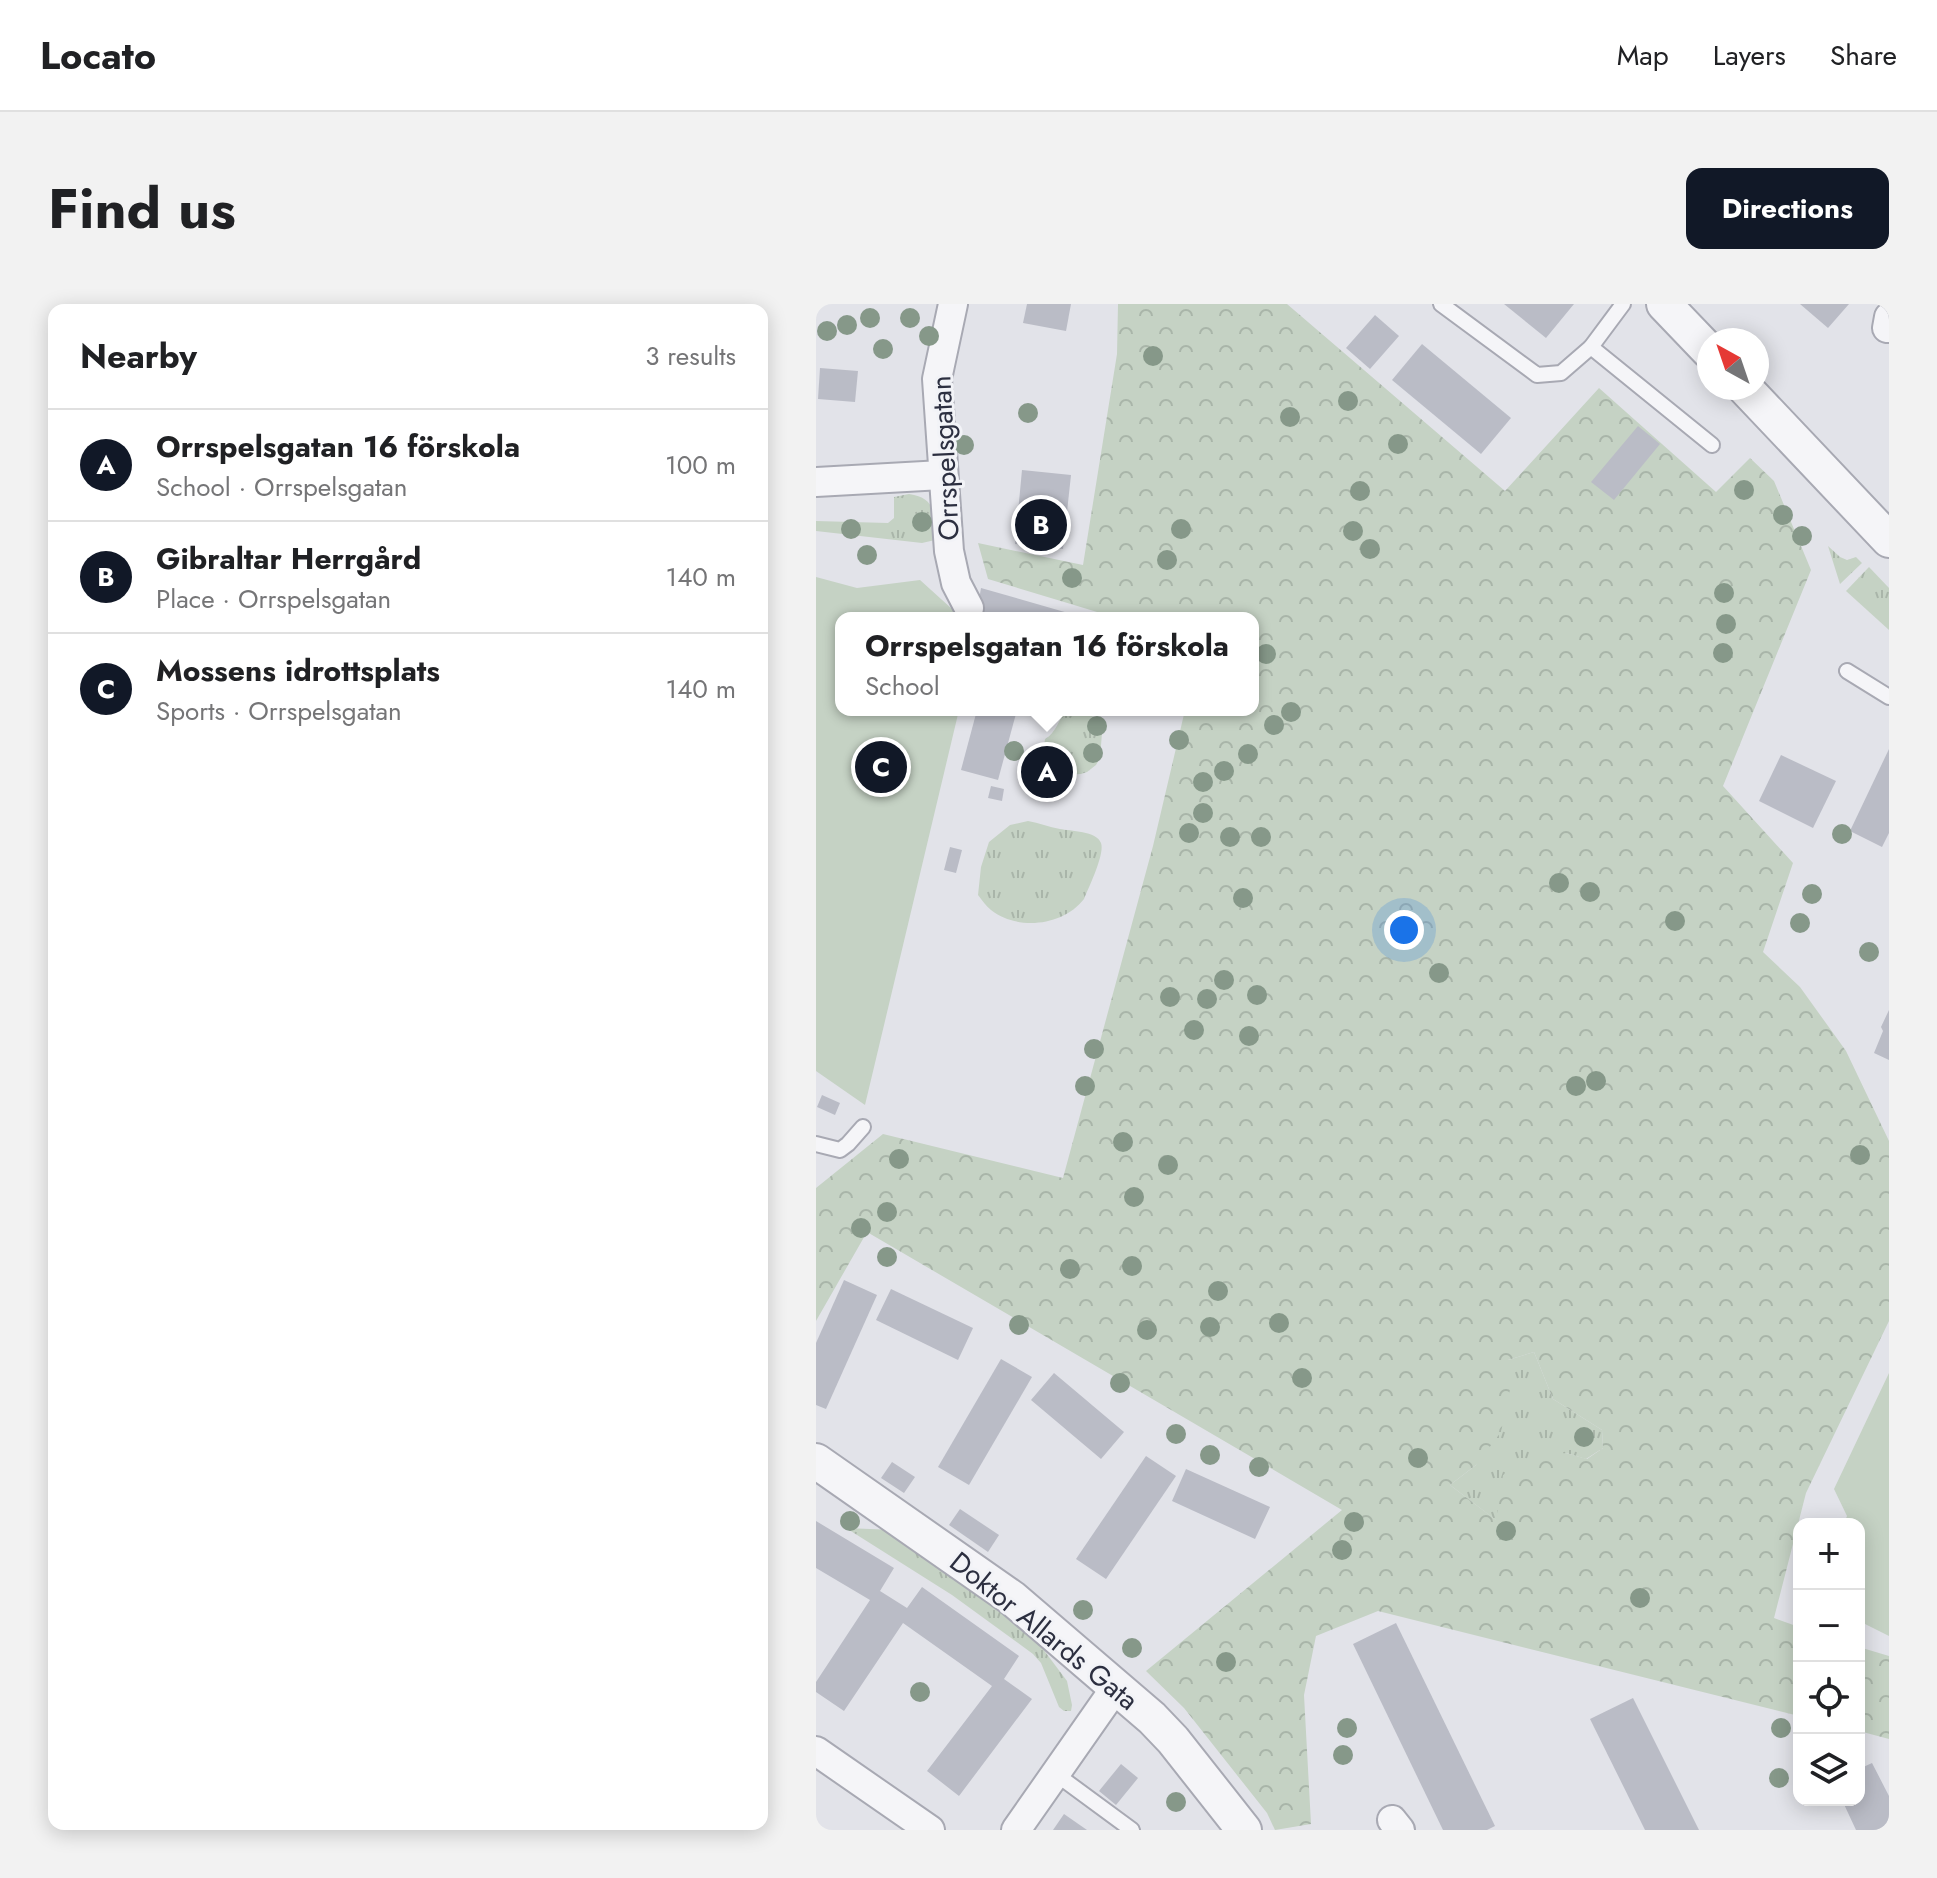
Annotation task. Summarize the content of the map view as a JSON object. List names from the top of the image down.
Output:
{
  "streets": {
    "street": ["Orrspelsgatan", "Doktor Allards Gata"]
  },
  "north": "top left",
  "page": {
    "header": "Locato",
    "nav": ["Map", "Layers", "Share"],
    "title": "Find us",
    "buttons": "Directions",
    "heading": ["Nearby", "3 results"],
    "list": [
      {
        "mark": "A",
        "name": "Orrspelsgatan 16 förskola",
        "note": "School · Orrspelsgatan",
        "value": "100 m"
      },
      {
        "mark": "B",
        "name": "Gibraltar Herrgård",
        "note": "Place · Orrspelsgatan",
        "value": "140 m"
      },
      {
        "mark": "C",
        "name": "Mossens idrottsplats",
        "note": "Sports · Orrspelsgatan",
        "value": "140 m"
      }
    ],
    "pins": ["B", "C", "A"],
    "popup": ["Orrspelsgatan 16 förskola", "School"],
    "map_buttons": ["+", "−"]
  }
}
